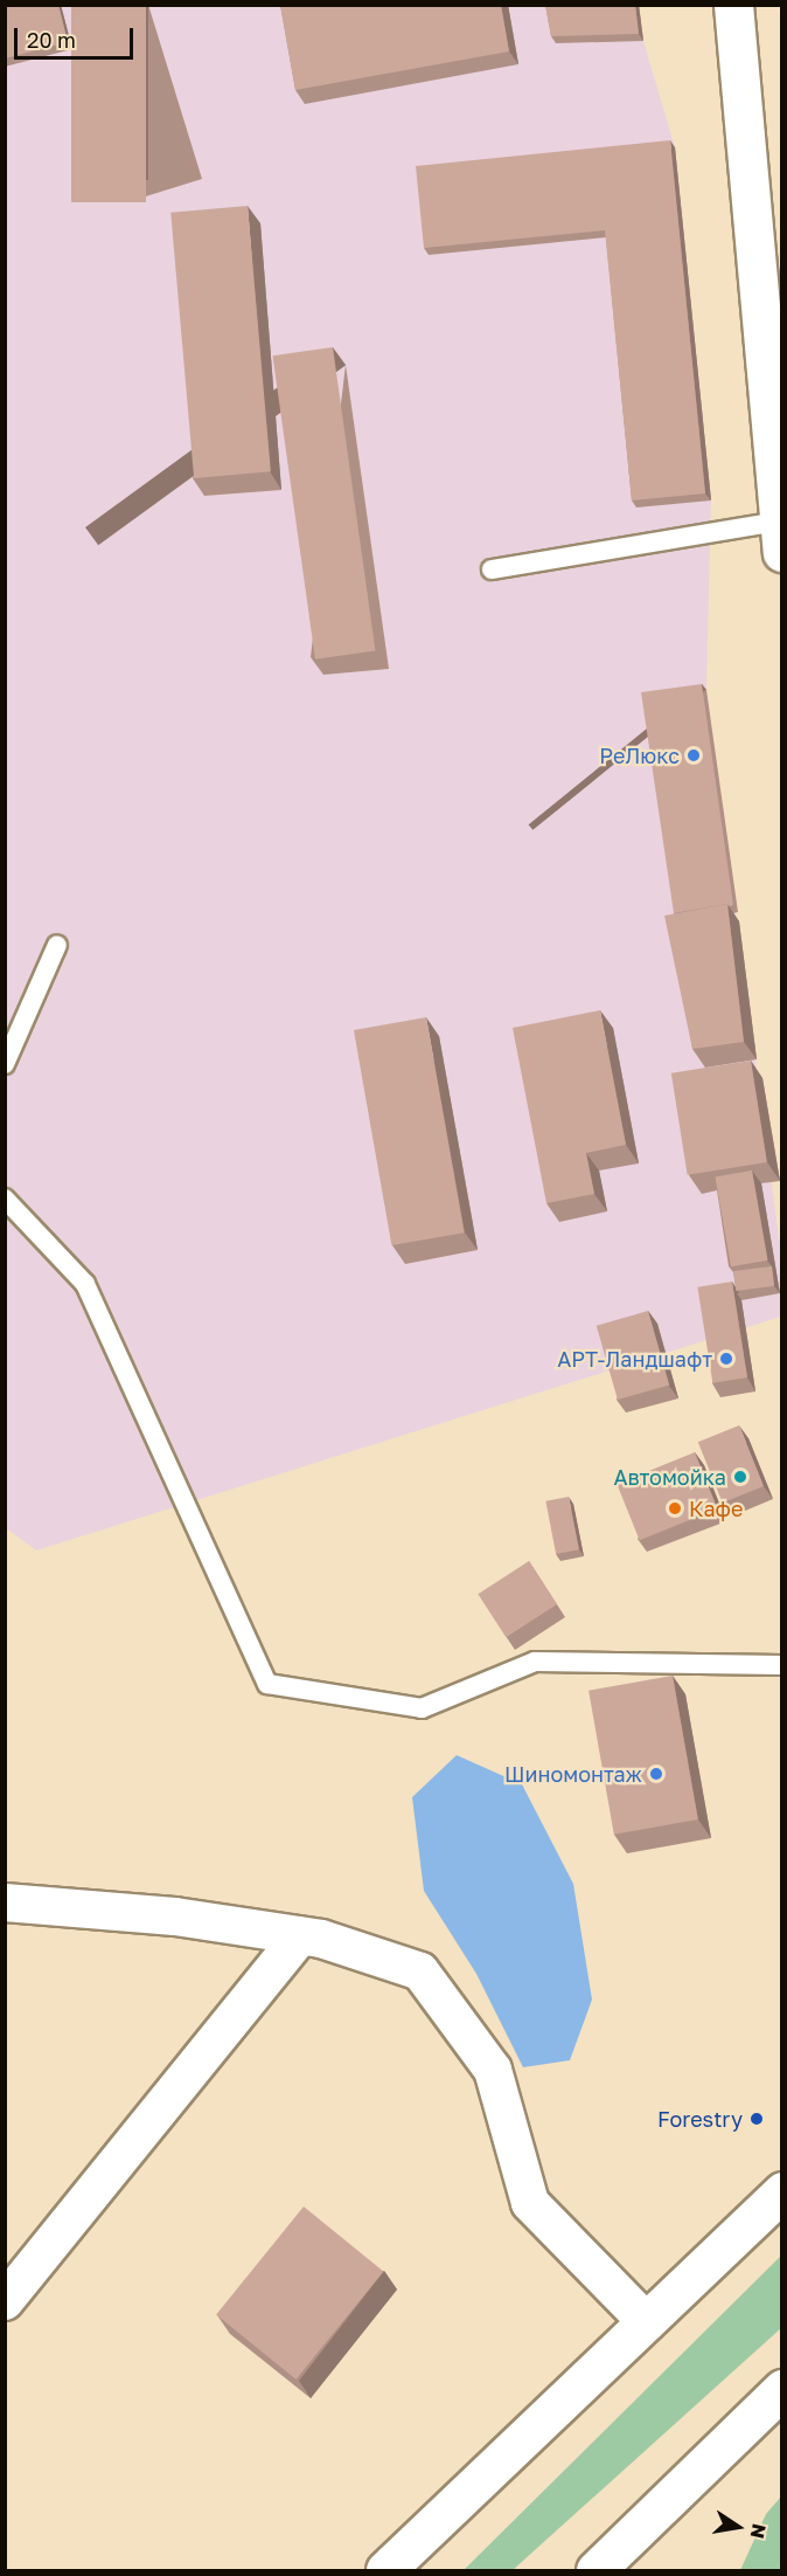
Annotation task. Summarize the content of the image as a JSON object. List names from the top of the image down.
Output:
{
  "places": [
    "РеЛюкс",
    "АРТ-Ландшафт",
    "Автомойка",
    "Кафе",
    "Шиномонтаж",
    "Forestry"
  ],
  "scale_bar": "20 m",
  "north": "right"
}
